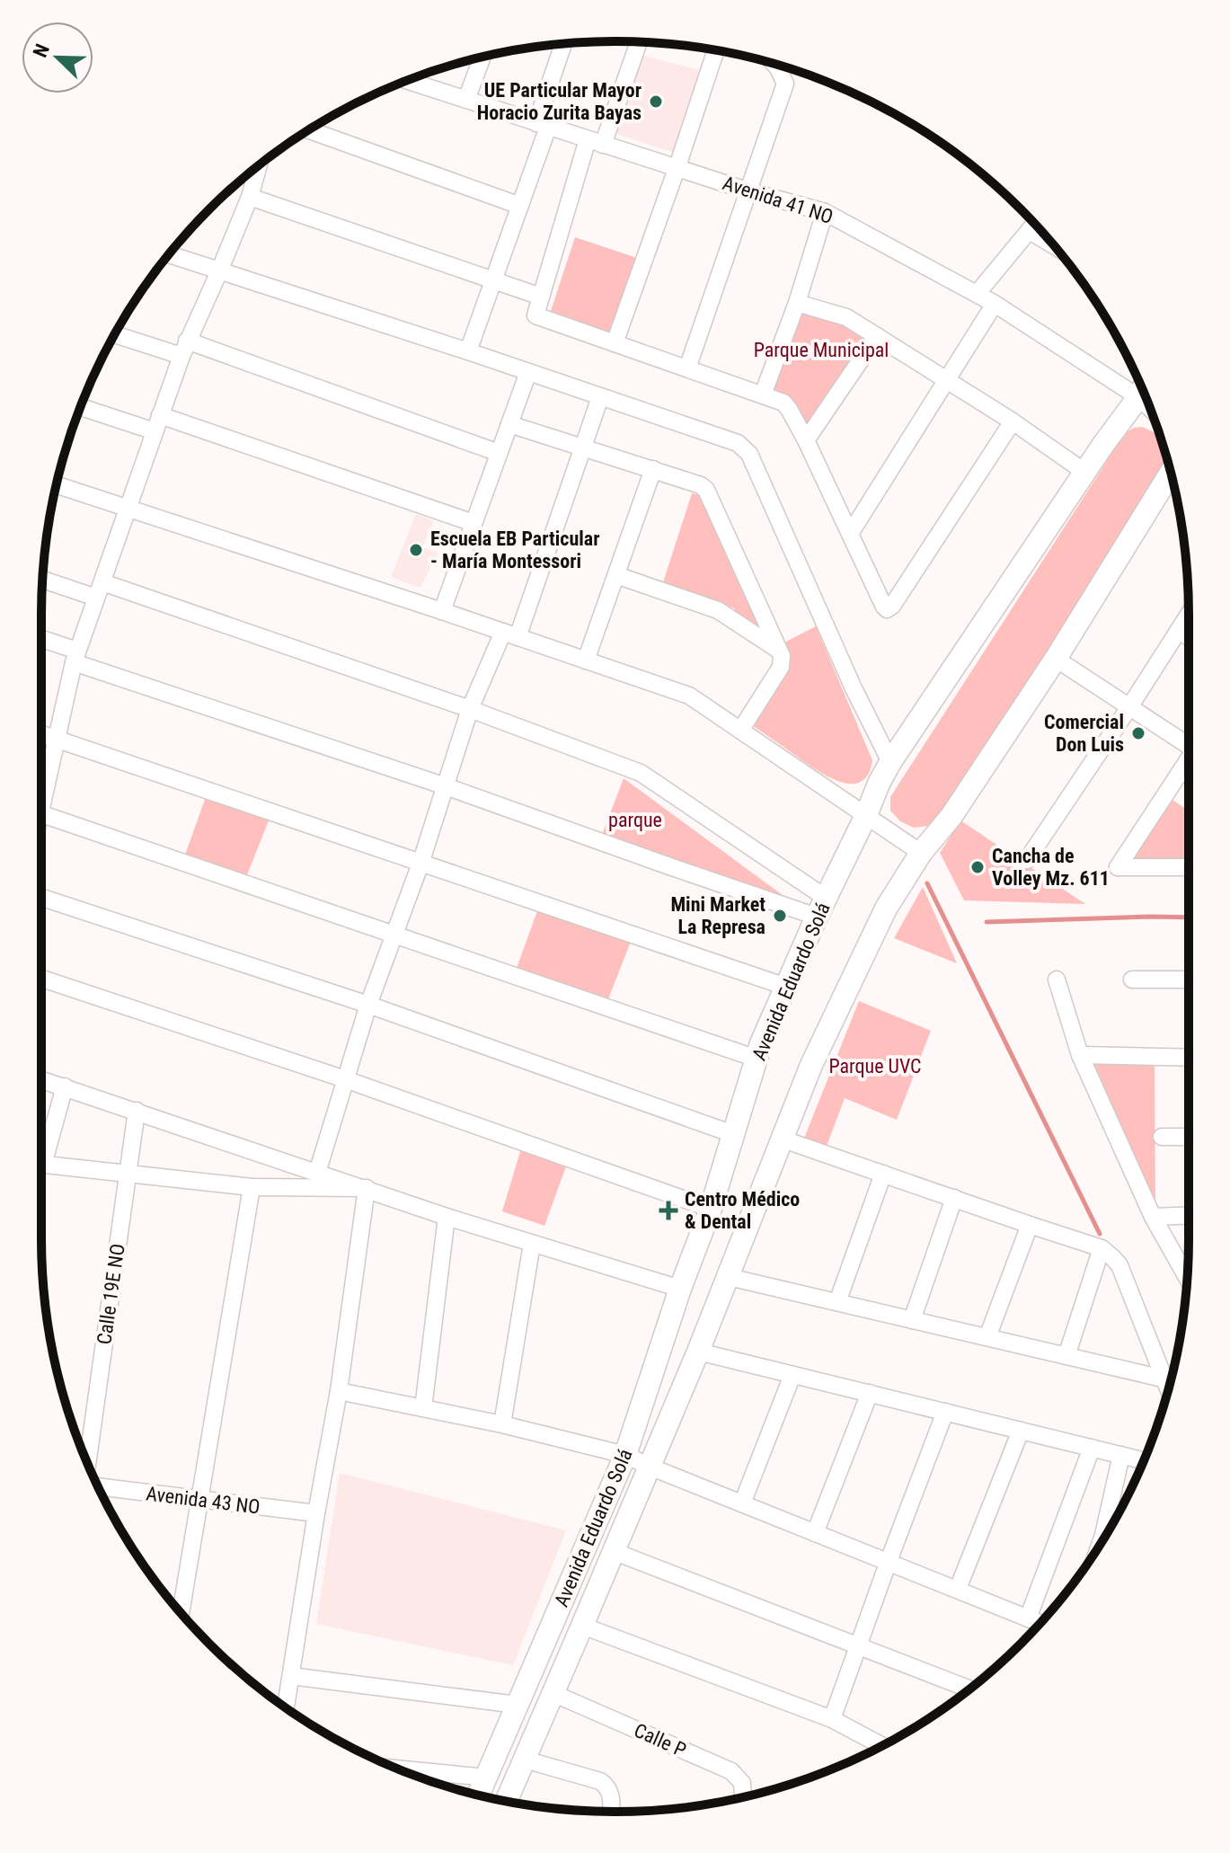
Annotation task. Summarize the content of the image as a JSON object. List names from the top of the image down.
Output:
{
  "streets": {
    "main road": ["Avenida Eduardo Solá"],
    "street": [
      "Avenida 41 NO",
      "Calle 19E NO",
      "Avenida 43 NO",
      "Calle P"
    ]
  },
  "crossings": [
    ["Avenida 41 NO", "Avenida Eduardo Solá"],
    ["Avenida Eduardo Solá", "Calle P"]
  ],
  "parks": ["Parque Municipal", "parque", "Parque UVC"],
  "places": {
    "other": [
      "UE Particular Mayor Horacio Zurita Bayas",
      "Escuela EB Particular - María Montessori",
      "Comercial Don Luis",
      "Cancha de Volley Mz. 611",
      "Mini Market La Represa"
    ],
    "health": ["Centro Médico & Dental"]
  },
  "north": "top left"
}
